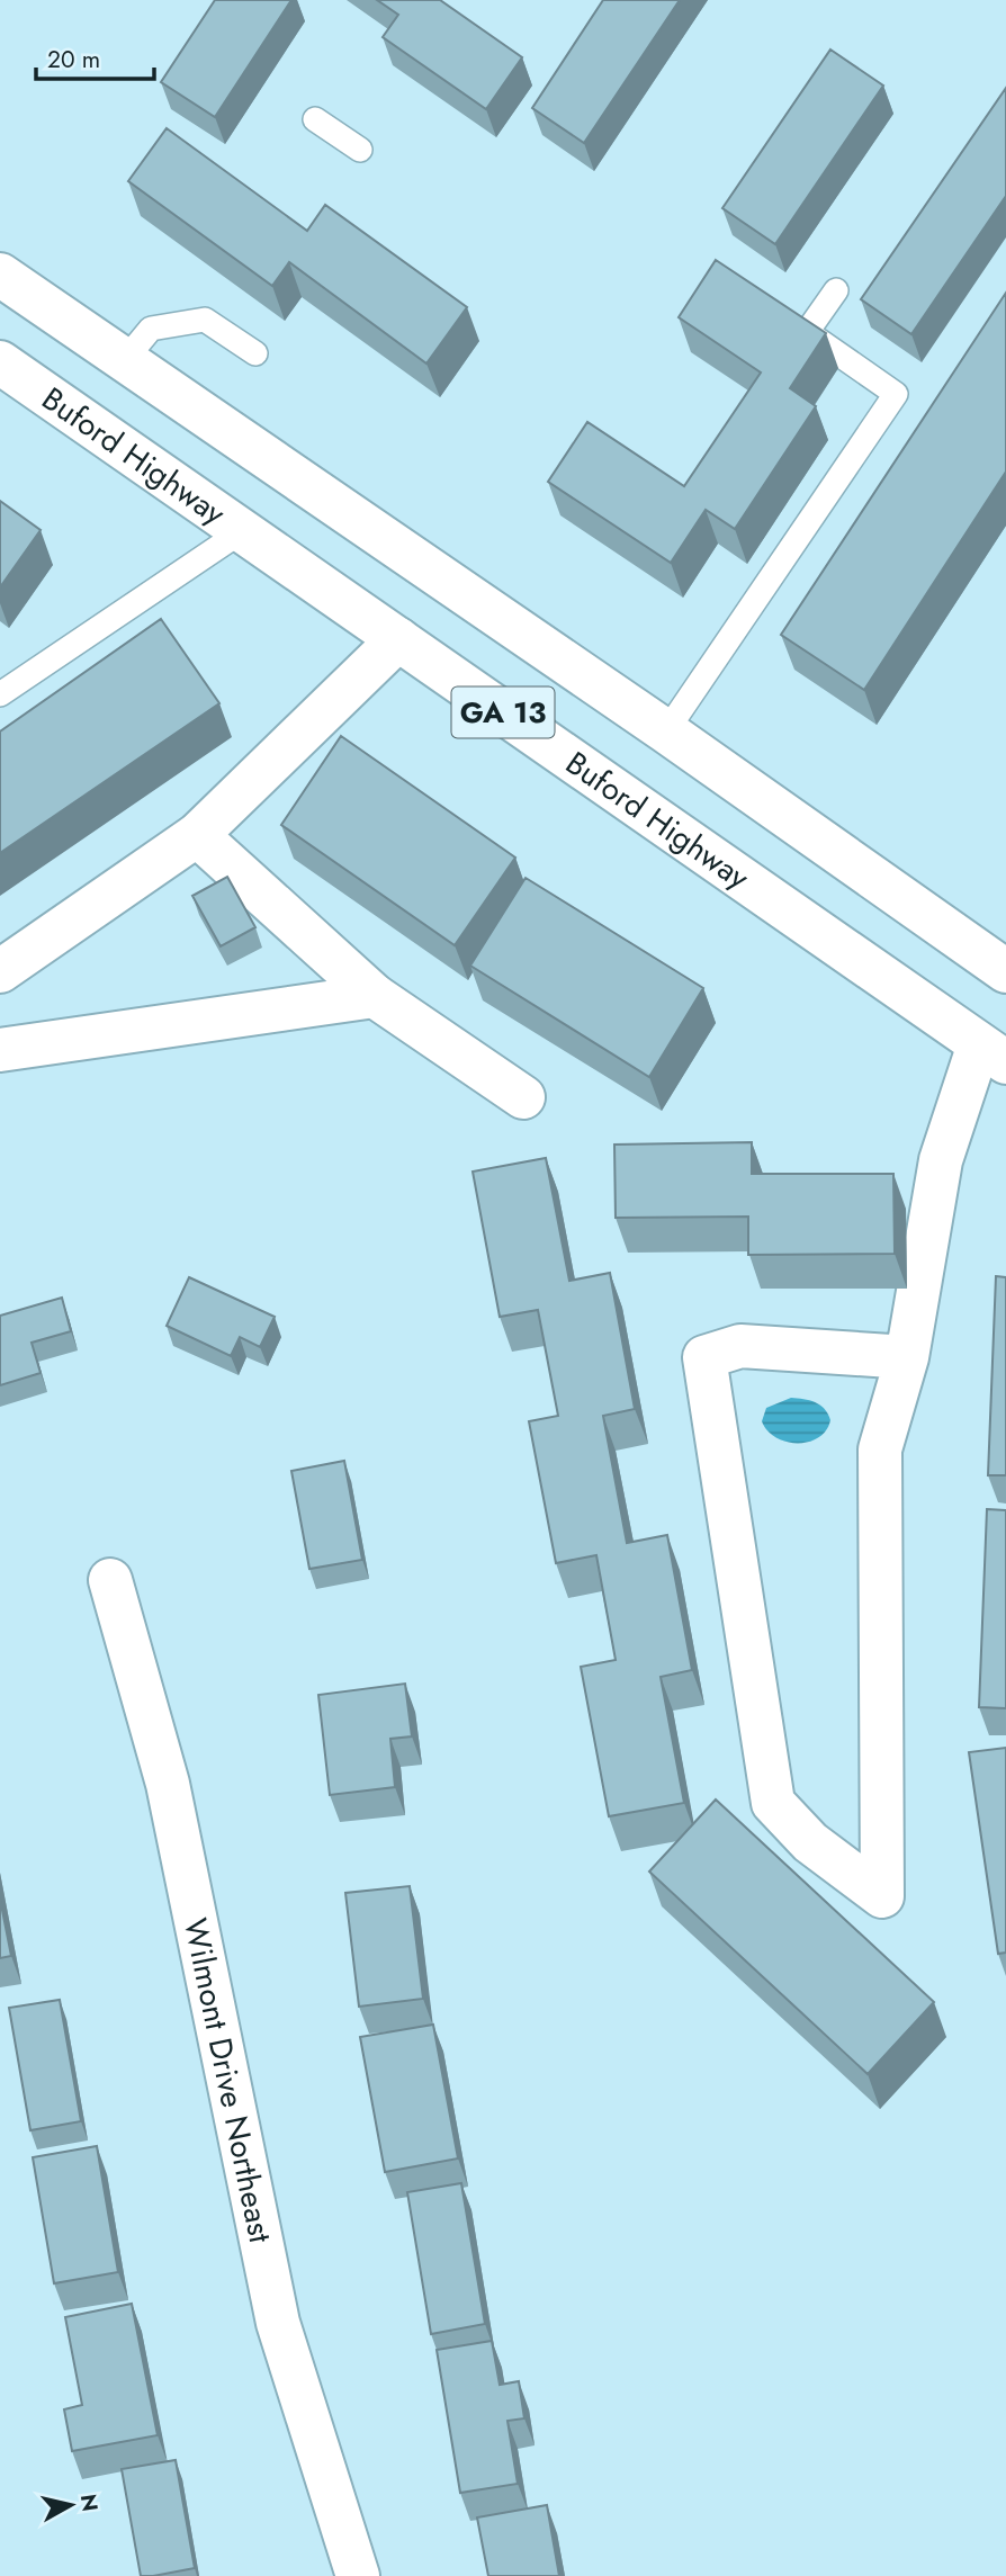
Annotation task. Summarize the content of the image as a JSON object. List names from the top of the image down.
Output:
{
  "streets": {
    "street": ["Buford Highway", "GA 13", "Wilmont Drive Northeast"]
  },
  "scale_bar": "20 m",
  "north": "right"
}
